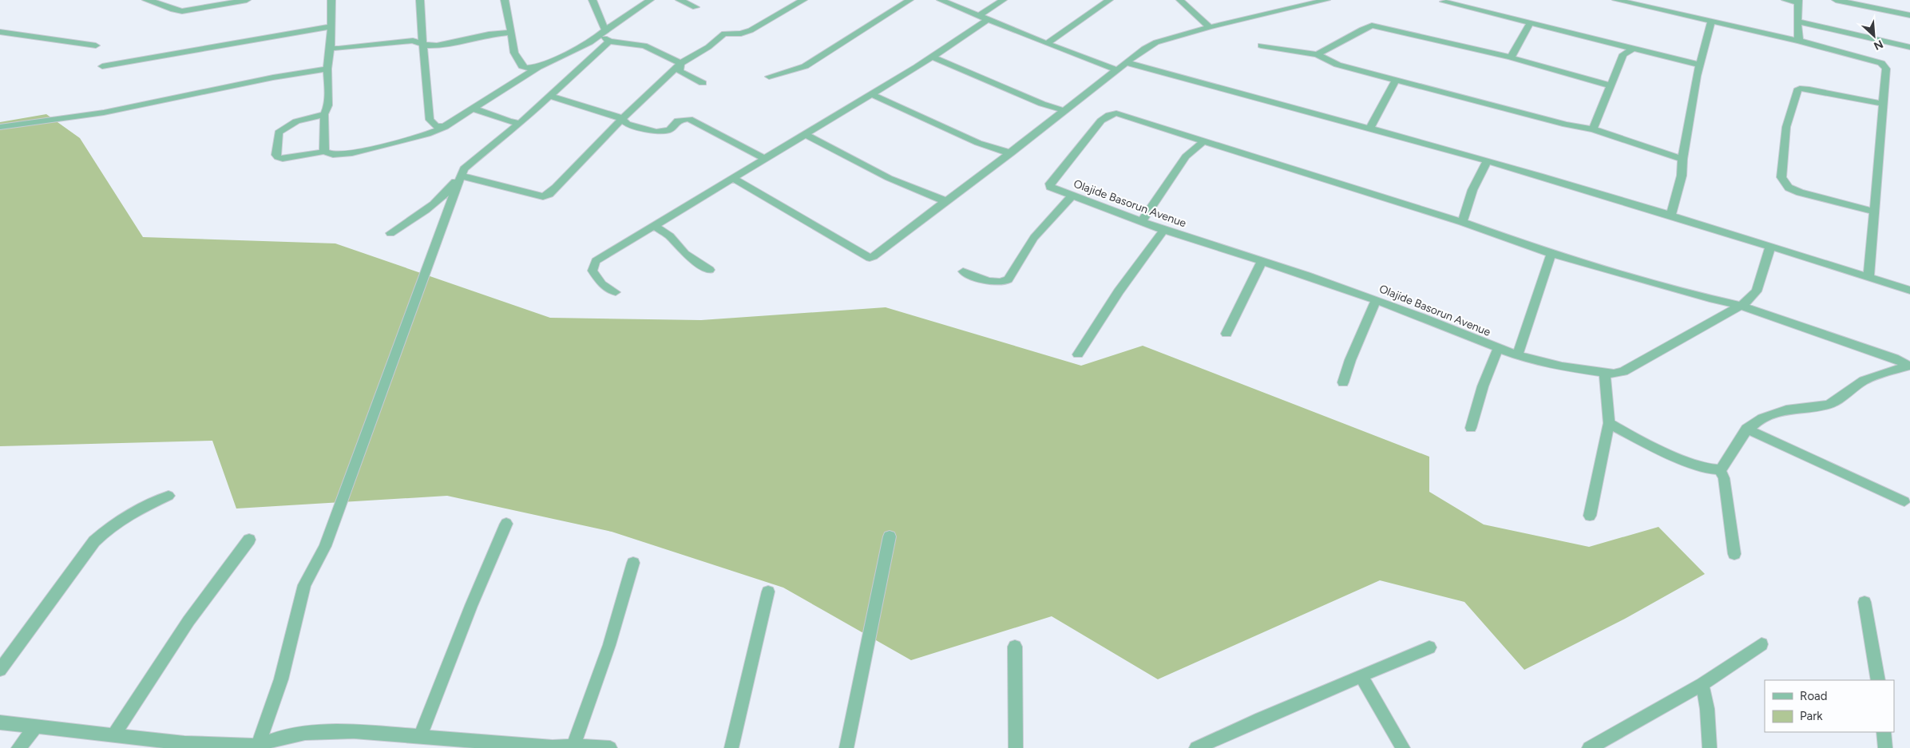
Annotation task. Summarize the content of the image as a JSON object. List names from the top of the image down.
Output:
{
  "streets": {
    "street": ["Olajide Basorun Avenue"]
  },
  "legend": ["Road", "Park"],
  "north": "bottom right"
}
